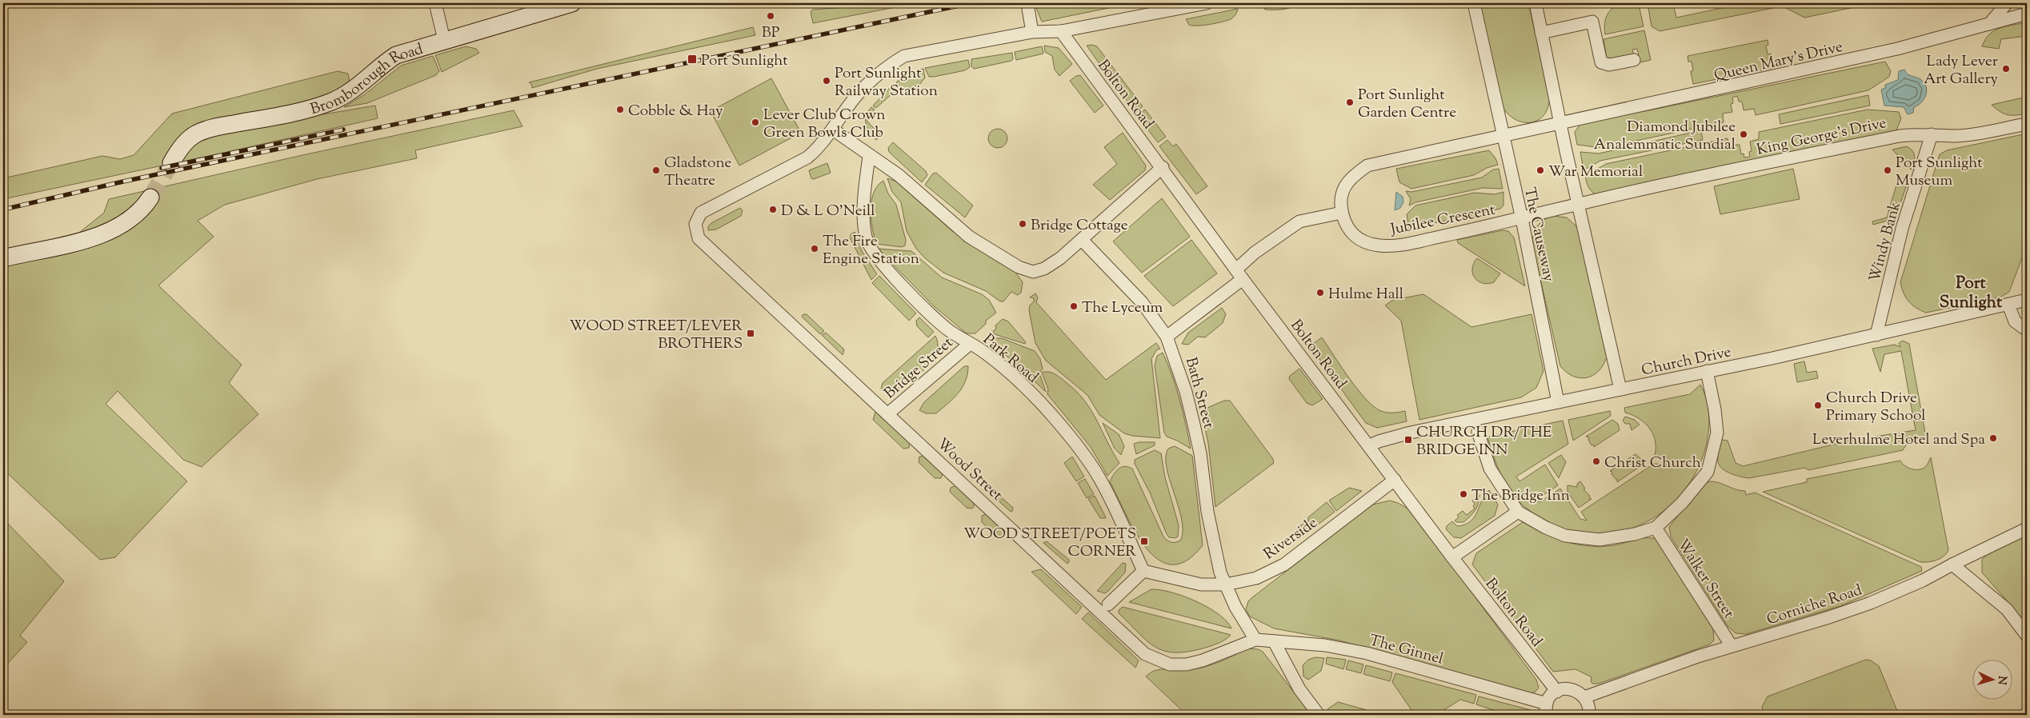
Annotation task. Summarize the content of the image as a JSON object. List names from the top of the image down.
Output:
{
  "streets": {
    "street": [
      "Queen Mary's Drive",
      "Bromborough Road",
      "Bolton Road",
      "King George's Drive",
      "Jubilee Crescent",
      "The Causeway",
      "Windy Bank",
      "Park Road",
      "Church Drive",
      "Bridge Street",
      "Bath Street",
      "Wood Street",
      "Riverside",
      "Walker Street",
      "Corniche Road",
      "The Ginnel"
    ]
  },
  "crossings": [
    ["Queen Mary's Drive", "Jubilee Crescent"],
    ["Bolton Road", "Church Drive"],
    ["Bolton Road", "Riverside"],
    ["King George's Drive", "Jubilee Crescent"],
    ["King George's Drive", "Windy Bank"],
    ["Jubilee Crescent", "The Causeway"],
    ["The Causeway", "Church Drive"],
    ["Windy Bank", "Church Drive"],
    ["Park Road", "Bridge Street"],
    ["Park Road", "Riverside"],
    ["Bridge Street", "Wood Street"],
    ["Bath Street", "Wood Street"],
    ["Bath Street", "Riverside"],
    ["Bath Street", "The Ginnel"],
    ["Wood Street", "The Ginnel"],
    ["Walker Street", "Corniche Road"]
  ],
  "districts": ["Port Sunlight"],
  "places": {
    "other": [
      "BP",
      "Lady Lever Art Gallery",
      "Port Sunlight Railway Station",
      "Port Sunlight Garden Centre",
      "Cobble & Hay",
      "Lever Club Crown Green Bowls Club",
      "Diamond Jubilee Analemmatic Sundial",
      "Gladstone Theatre",
      "War Memorial",
      "Port Sunlight Museum",
      "D & L O'Neill",
      "Bridge Cottage",
      "The Fire Engine Station",
      "Hulme Hall",
      "The Lyceum",
      "Church Drive Primary School",
      "Leverhulme Hotel and Spa",
      "Christ Church",
      "The Bridge Inn"
    ],
    "transit": [
      "Port Sunlight",
      "WOOD STREET/LEVER BROTHERS",
      "CHURCH DR/THE BRIDGE INN",
      "WOOD STREET/POETS CORNER"
    ]
  },
  "north": "right"
}
